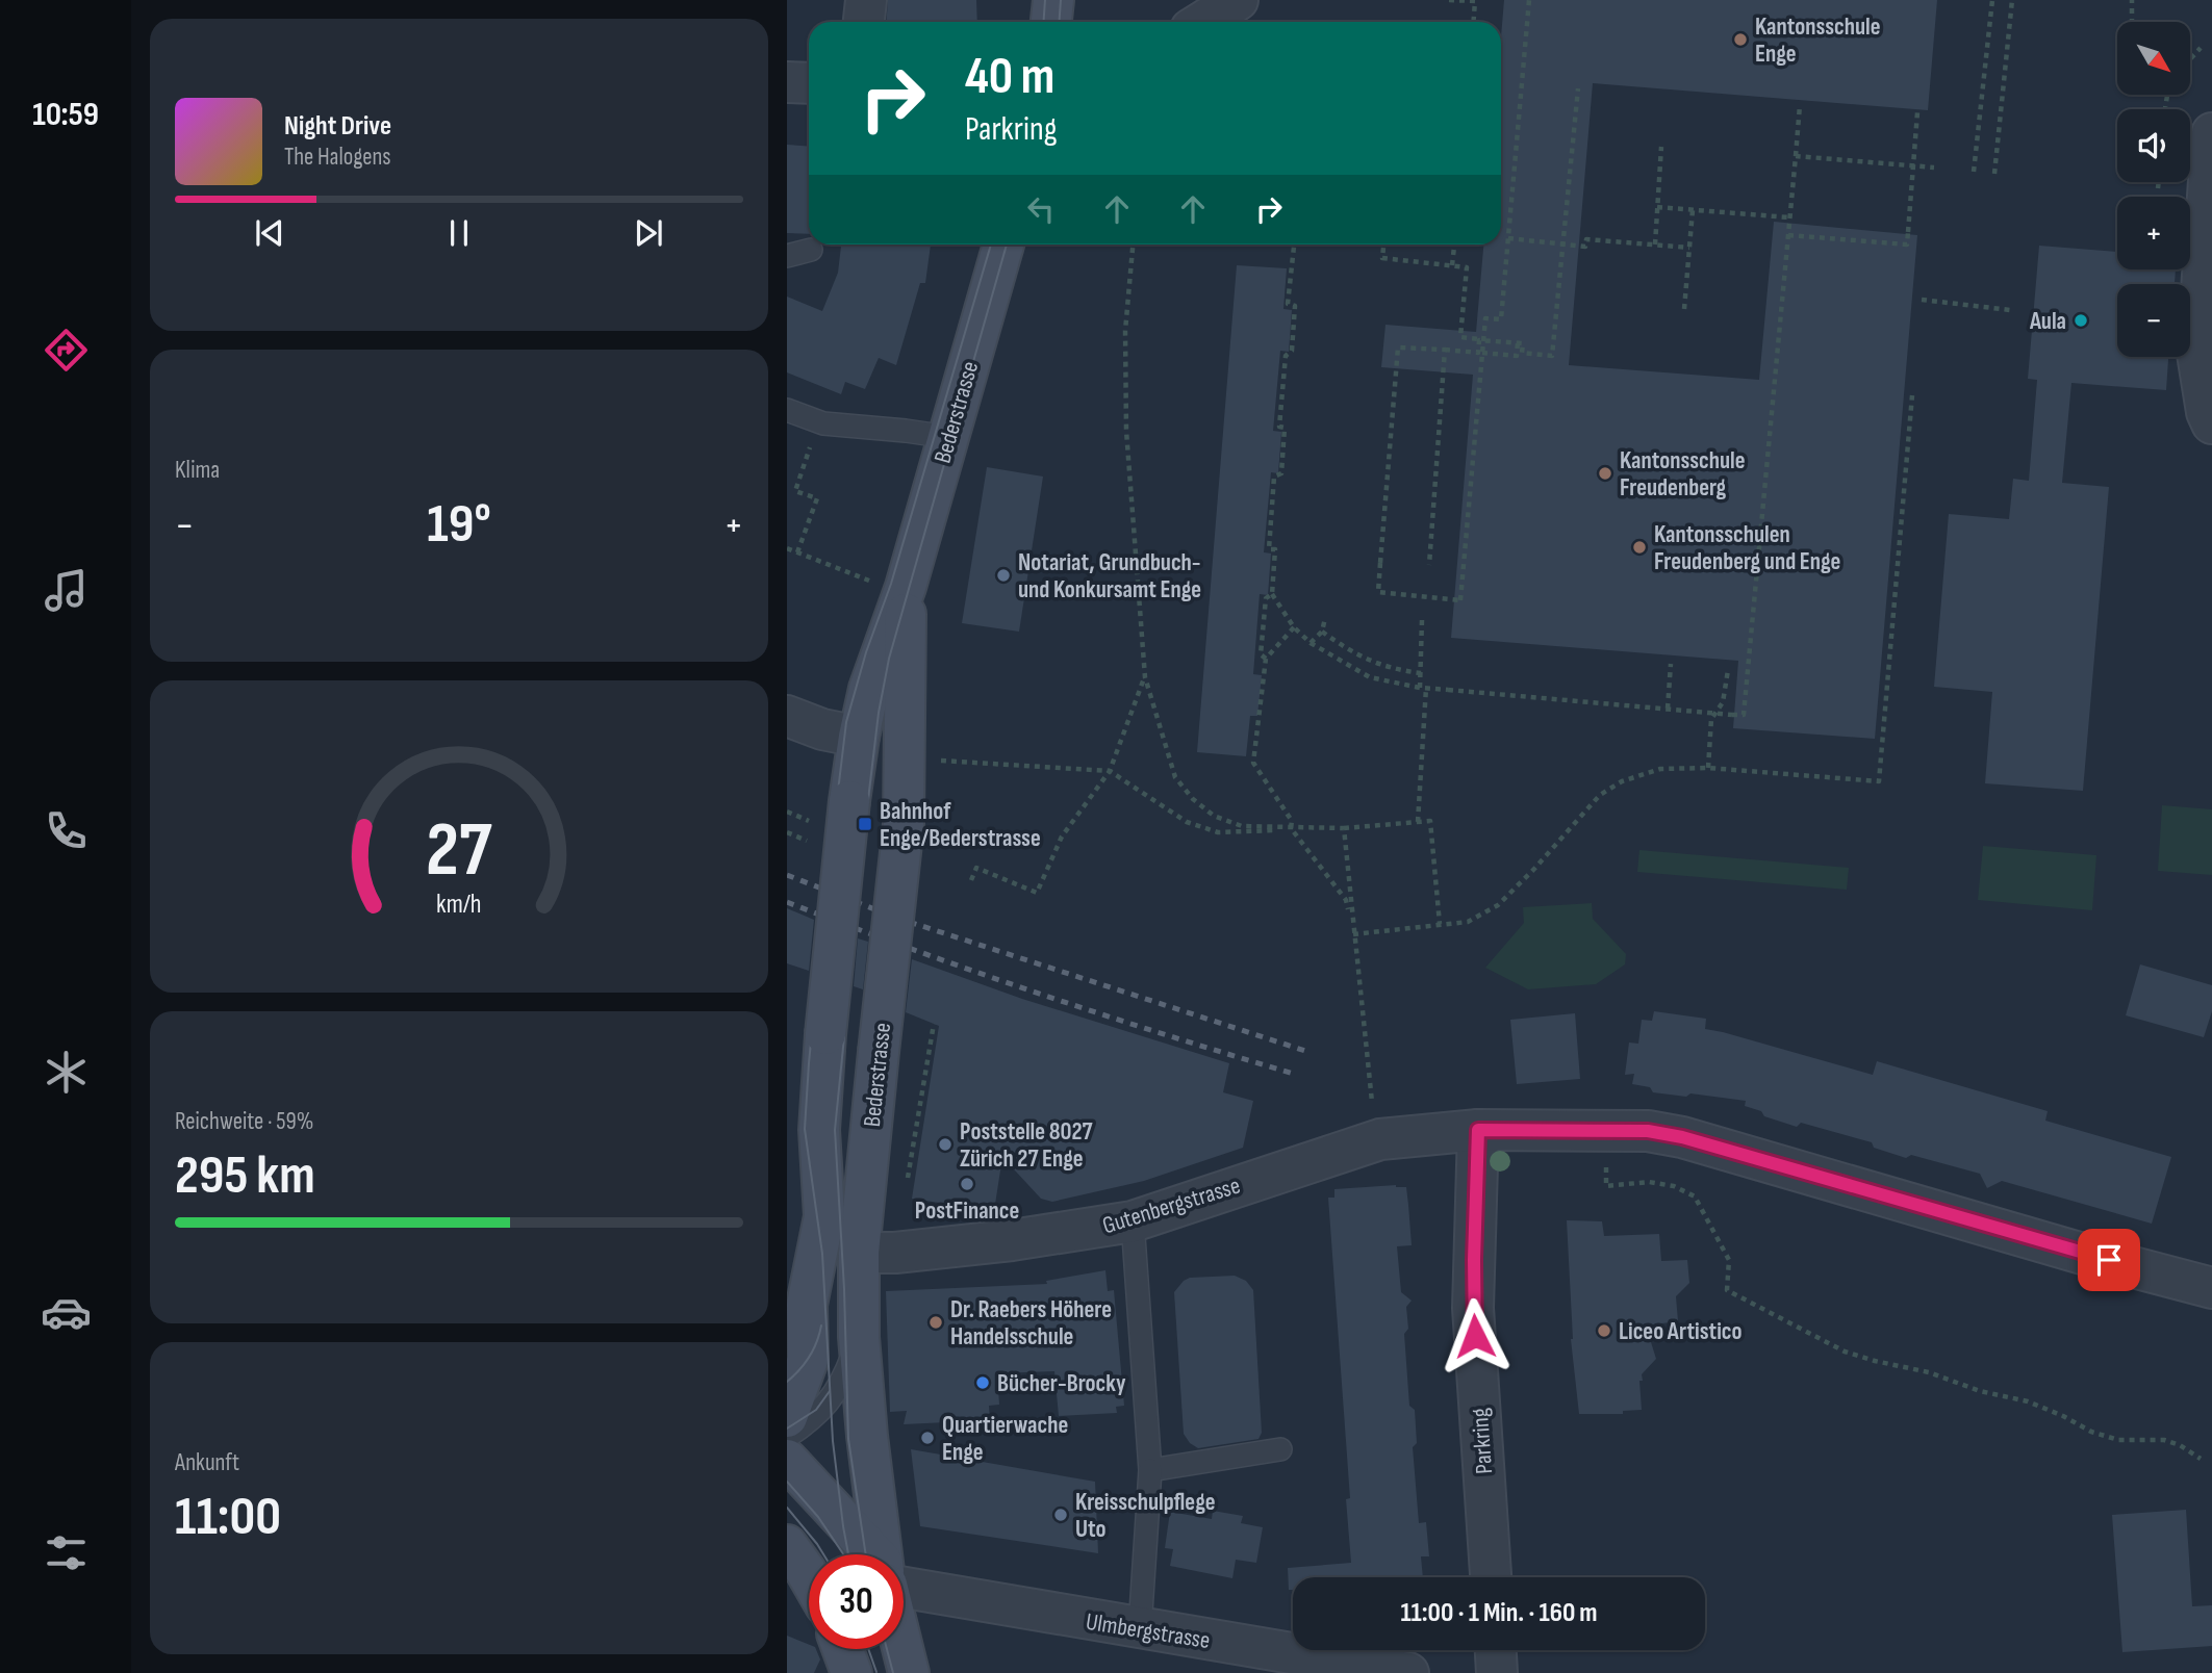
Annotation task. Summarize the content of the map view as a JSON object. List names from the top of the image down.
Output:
{
  "streets": {
    "main road": ["Bederstrasse"],
    "street": ["Gutenbergstrasse", "Parkring", "Ulmbergstrasse"]
  },
  "crossings": [
    ["Bederstrasse", "Gutenbergstrasse"],
    ["Gutenbergstrasse", "Parkring"]
  ],
  "places": {
    "other": [
      "Kantonsschule Enge",
      "Aula",
      "Kantonsschule Freudenberg",
      "Kantonsschulen Freudenberg und Enge",
      "Notariat, Grundbuch- und Konkursamt Enge",
      "Poststelle 8027 Zürich 27 Enge",
      "PostFinance",
      "Dr. Raebers Höhere Handelsschule",
      "Liceo Artistico",
      "Bücher-Brocky",
      "Quartierwache Enge",
      "Kreisschulpflege Uto"
    ],
    "transit": ["Bahnhof Enge/Bederstrasse"]
  },
  "north": "bottom right",
  "page": {
    "tabs": "10:59",
    "map_buttons": ["+", "−"],
    "turn": ["40 m", "Parkring"],
    "song": ["Night Drive", "The Halogens"],
    "tile": [
      "Klima",
      ["Reichweite · 59%", "295 km"],
      ["Ankunft", "11:00"]
    ],
    "heat": ["−", "19°", "+"],
    "limit": "30",
    "trip": "11:00 · 1 Min. · 160 m",
    "gauge": ["27", "km/h"]
  }
}
